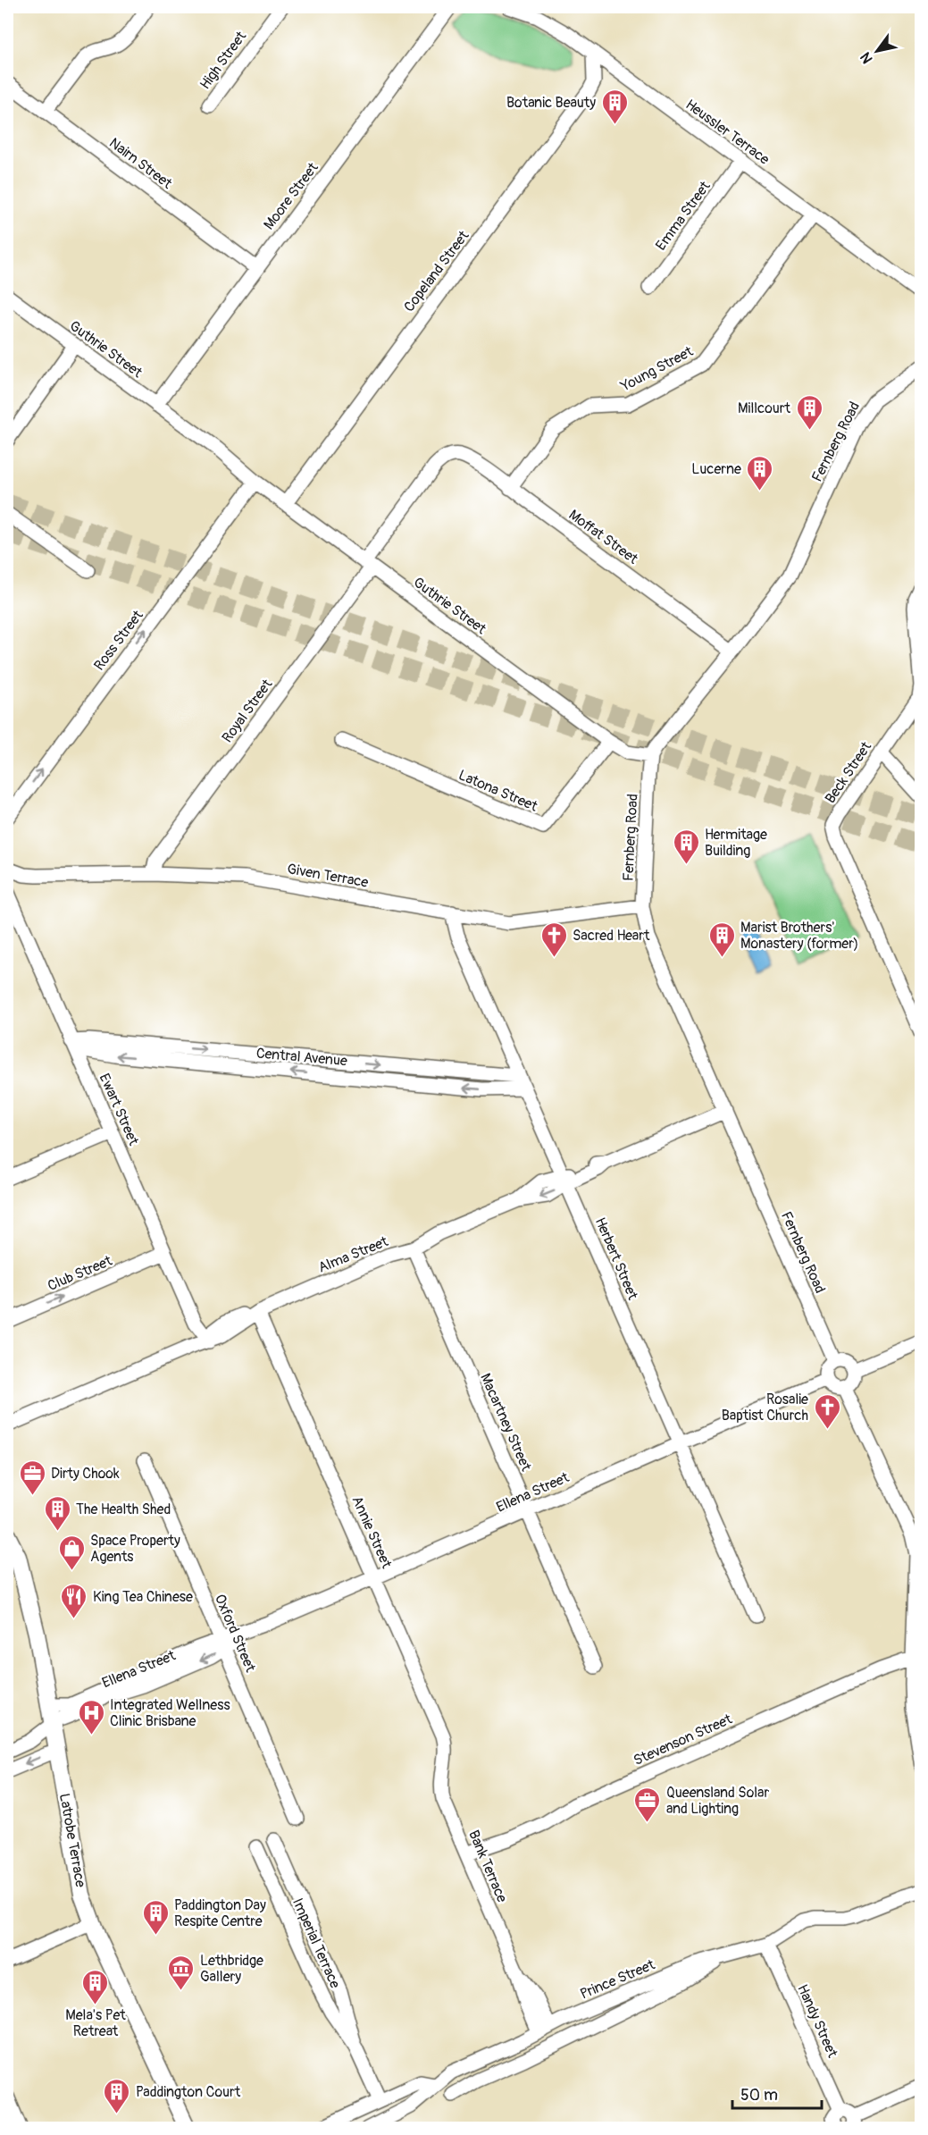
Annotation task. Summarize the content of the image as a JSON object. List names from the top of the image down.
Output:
{
  "streets": {
    "main road": ["Latrobe Terrace"],
    "street": [
      "High Street",
      "Heussler Terrace",
      "Nairn Street",
      "Moore Street",
      "Emma Street",
      "Copeland Street",
      "Guthrie Street",
      "Young Street",
      "Fernberg Road",
      "Moffat Street",
      "Ross Street",
      "Royal Street",
      "Beck Street",
      "Latona Street",
      "Given Terrace",
      "Central Avenue",
      "Ewart Street",
      "Alma Street",
      "Herbert Street",
      "Club Street",
      "Macartney Street",
      "Ellena Street",
      "Annie Street",
      "Oxford Street",
      "Stevenson Street",
      "Bank Terrace",
      "Imperial Terrace",
      "Prince Street",
      "Handy Street"
    ]
  },
  "crossings": [
    ["Heussler Terrace", "Emma Street"],
    ["Heussler Terrace", "Copeland Street"],
    ["Heussler Terrace", "Young Street"],
    ["Nairn Street", "Moore Street"],
    ["Moore Street", "Guthrie Street"],
    ["Copeland Street", "Guthrie Street"],
    ["Guthrie Street", "Fernberg Road"],
    ["Guthrie Street", "Ross Street"],
    ["Guthrie Street", "Royal Street"],
    ["Guthrie Street", "Latona Street"],
    ["Young Street", "Moffat Street"],
    ["Fernberg Road", "Moffat Street"],
    ["Fernberg Road", "Given Terrace"],
    ["Fernberg Road", "Alma Street"],
    ["Fernberg Road", "Ellena Street"],
    ["Moffat Street", "Royal Street"],
    ["Royal Street", "Given Terrace"],
    ["Given Terrace", "Herbert Street"],
    ["Central Avenue", "Ewart Street"],
    ["Central Avenue", "Herbert Street"],
    ["Ewart Street", "Alma Street"],
    ["Ewart Street", "Club Street"],
    ["Alma Street", "Herbert Street"],
    ["Alma Street", "Macartney Street"],
    ["Alma Street", "Annie Street"],
    ["Herbert Street", "Ellena Street"],
    ["Macartney Street", "Ellena Street"],
    ["Ellena Street", "Annie Street"],
    ["Ellena Street", "Oxford Street"],
    ["Ellena Street", "Latrobe Terrace"],
    ["Annie Street", "Bank Terrace"],
    ["Stevenson Street", "Bank Terrace"],
    ["Bank Terrace", "Prince Street"],
    ["Prince Street", "Handy Street"]
  ],
  "one_way": ["Ross Street", "Club Street"],
  "places": {
    "building": [
      "Botanic Beauty",
      "Millcourt",
      "Lucerne",
      "Hermitage Building",
      "Marist Brothers' Monastery (former)",
      "The Health Shed",
      "Paddington Day Respite Centre",
      "Mela's Pet Retreat",
      "Paddington Court"
    ],
    "church": ["Sacred Heart", "Rosalie Baptist Church"],
    "office": ["Dirty Chook", "Queensland Solar and Lighting"],
    "shop": ["Space Property Agents"],
    "restaurant": ["King Tea Chinese"],
    "hospital": ["Integrated Wellness Clinic Brisbane"],
    "museum": ["Lethbridge Gallery"]
  },
  "scale_bar": "50 m",
  "north": "bottom left"
}
